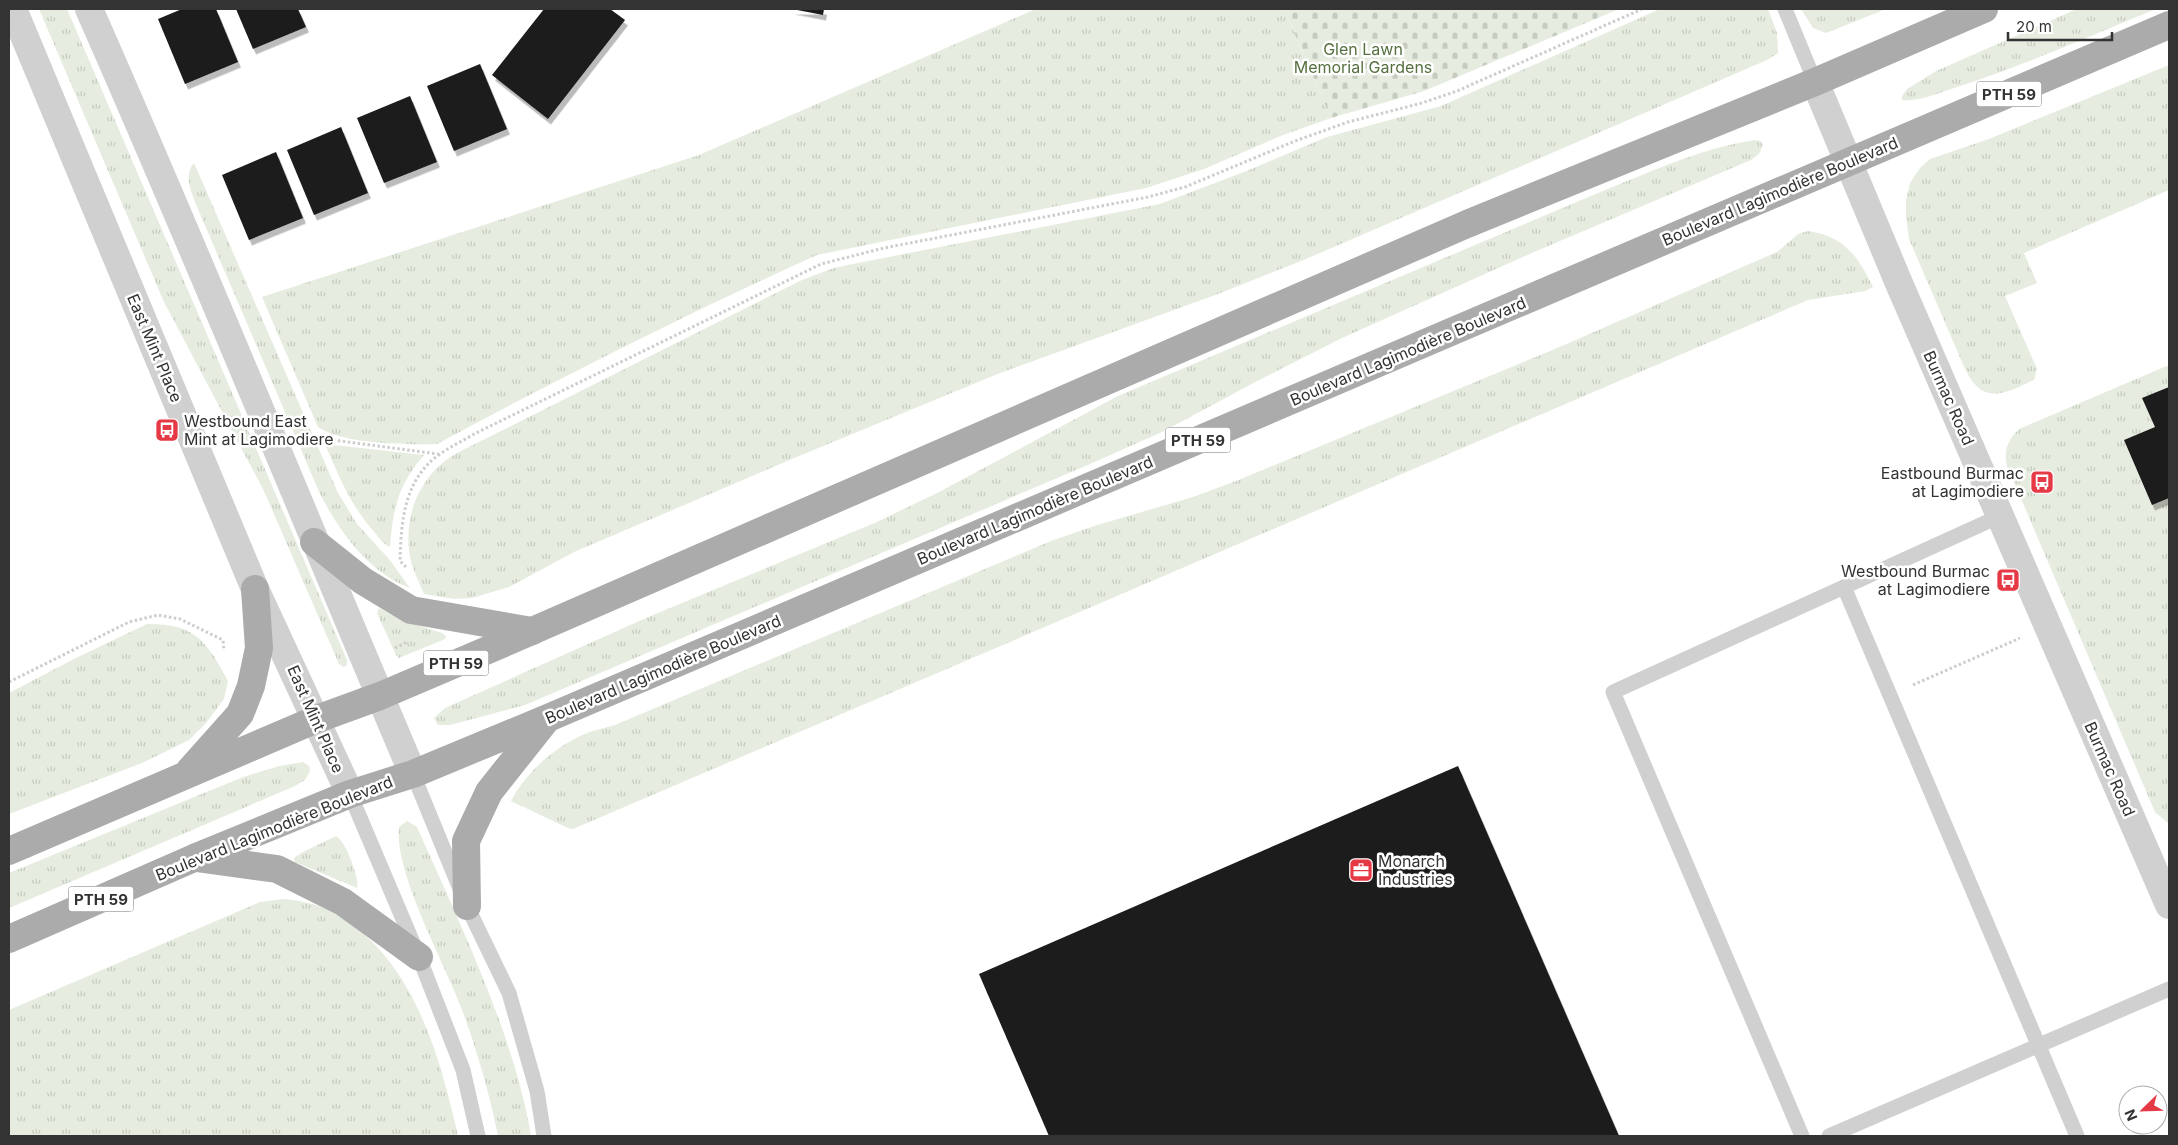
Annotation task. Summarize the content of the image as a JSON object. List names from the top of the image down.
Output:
{
  "streets": {
    "main road": ["PTH 59", "Boulevard Lagimodière Boulevard"],
    "street": ["East Mint Place", "Burmac Road"]
  },
  "crossings": [
    ["PTH 59", "East Mint Place"],
    ["PTH 59", "Burmac Road"],
    ["Boulevard Lagimodière Boulevard", "East Mint Place"],
    ["Boulevard Lagimodière Boulevard", "Burmac Road"]
  ],
  "parks": ["Glen Lawn Memorial Gardens"],
  "places": {
    "bus stop": ["Westbound East Mint at Lagimodiere", "Eastbound Burmac at Lagimodiere", "Westbound Burmac at Lagimodiere"],
    "office": ["Monarch Industries"]
  },
  "scale_bar": "20 m",
  "north": "bottom left"
}
